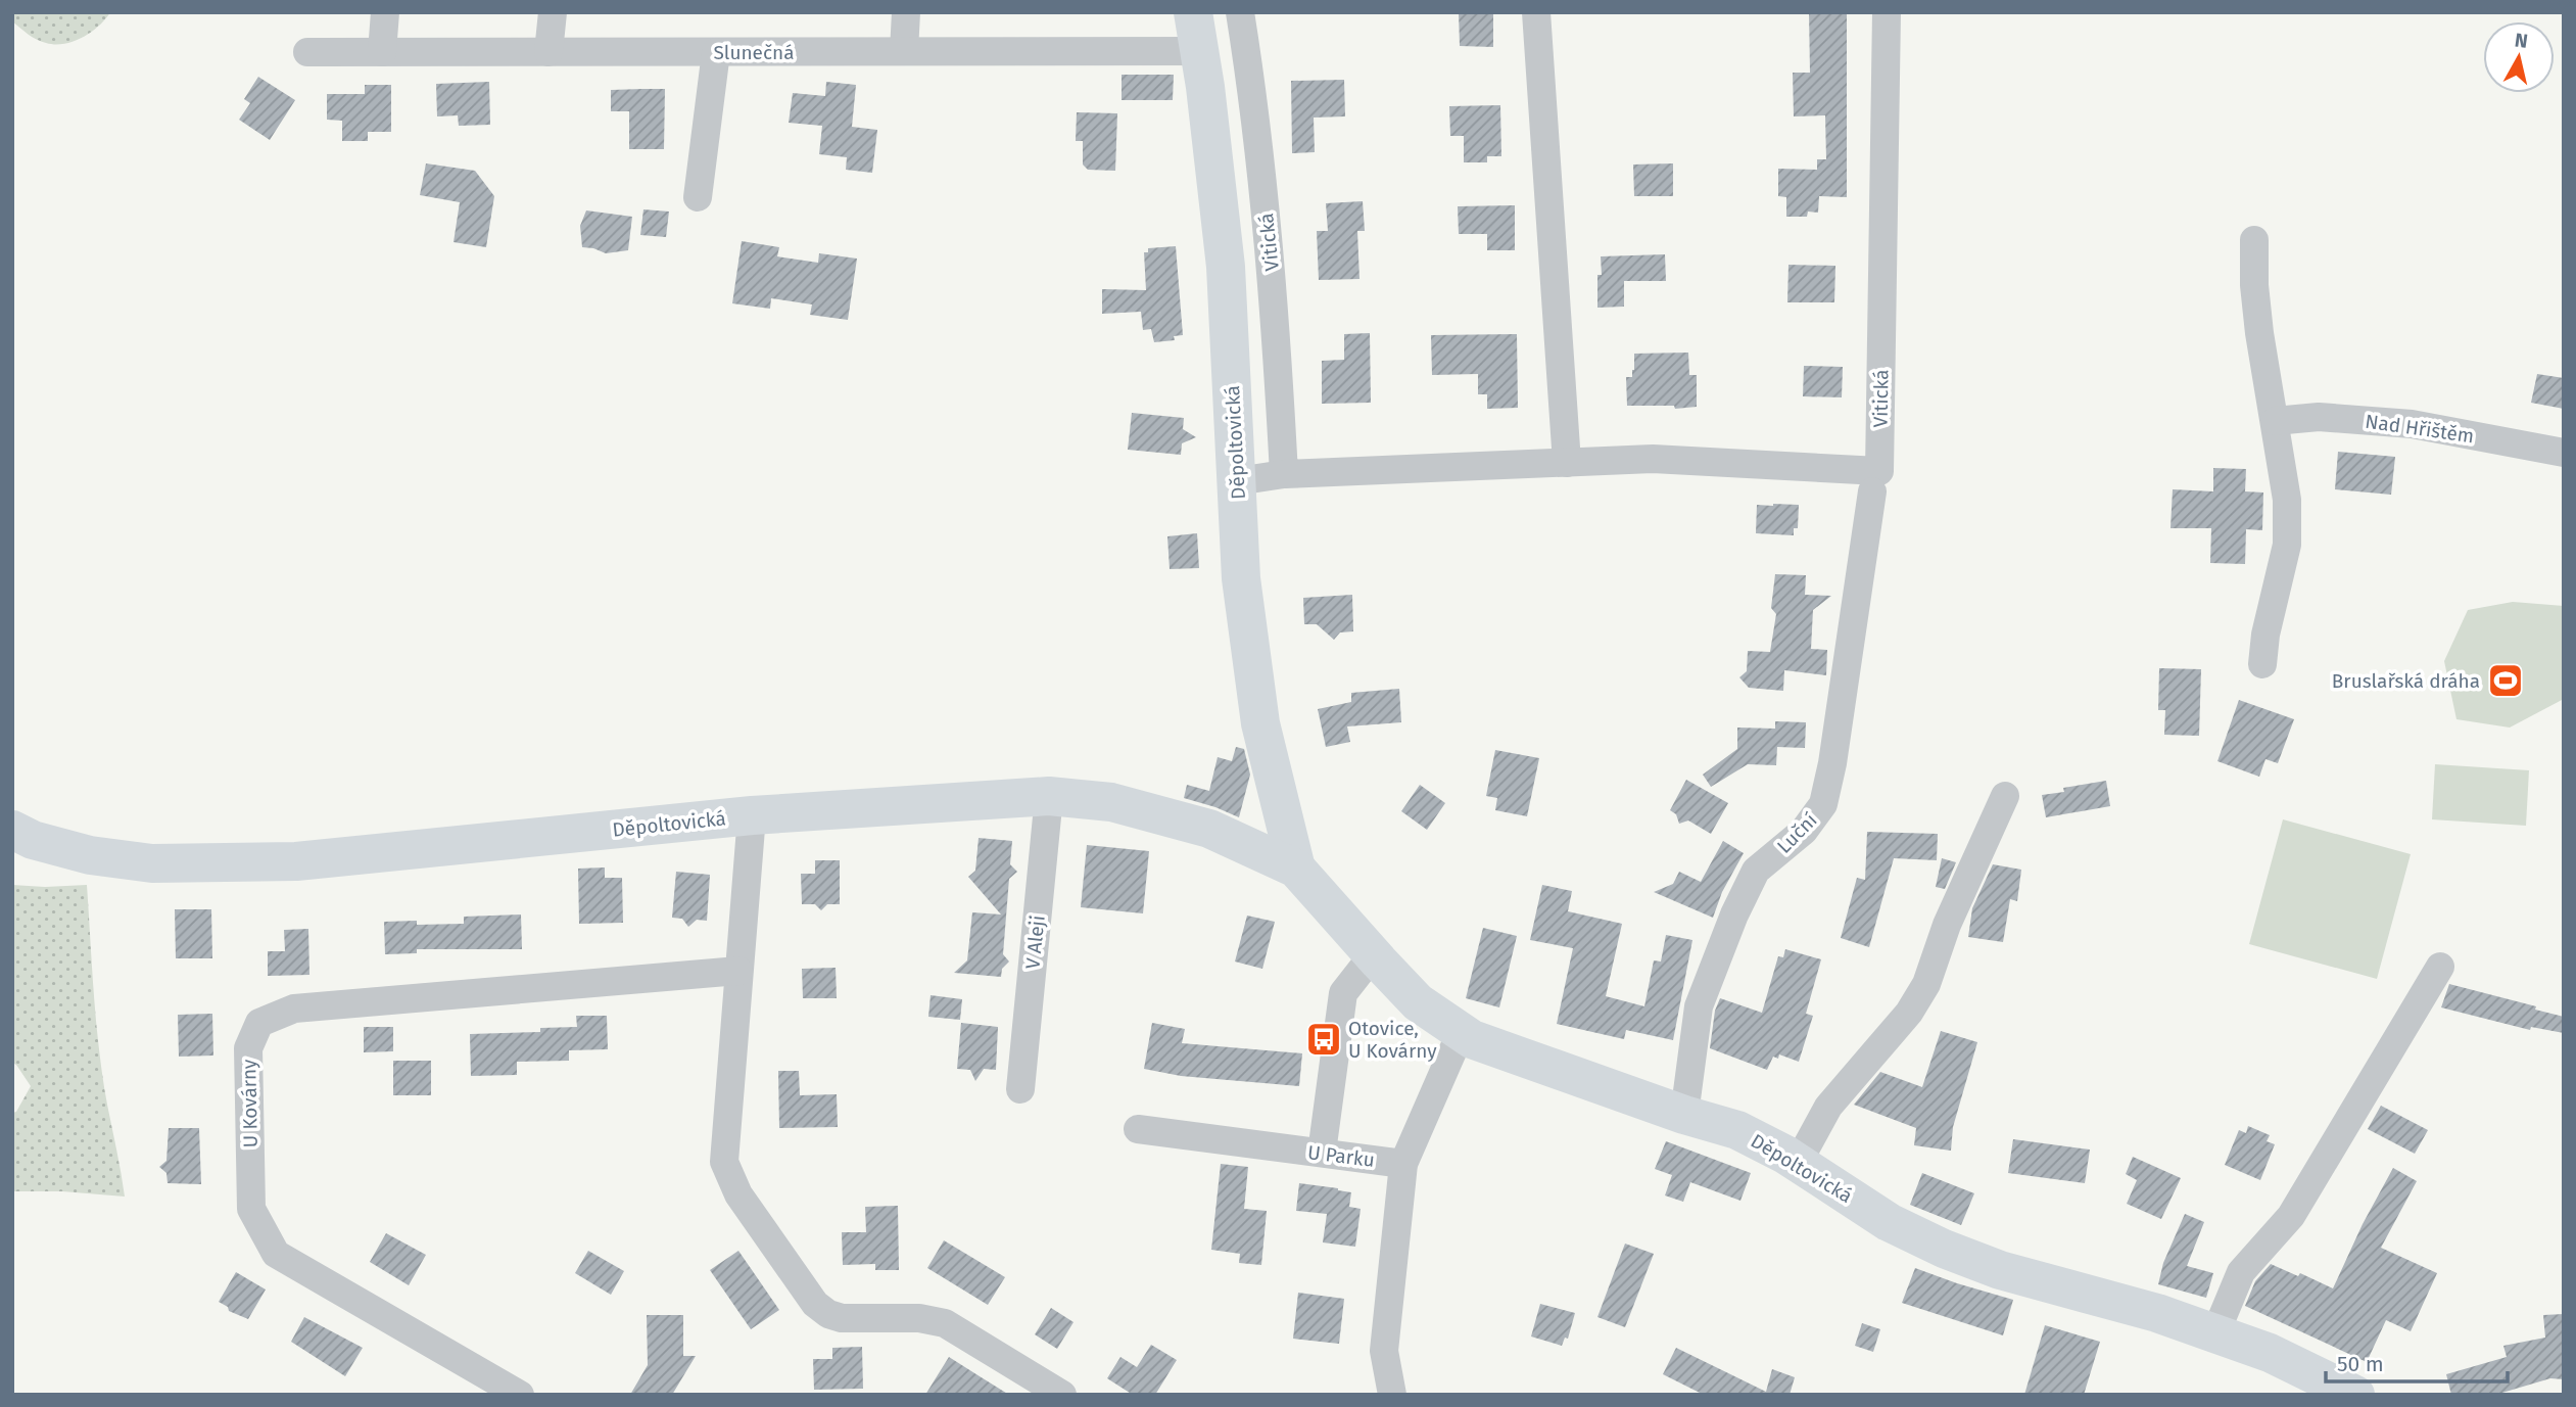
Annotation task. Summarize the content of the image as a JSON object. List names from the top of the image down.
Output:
{
  "streets": {
    "street": [
      "Slunečná",
      "Vitická",
      "Nad Hřištěm",
      "Děpoltovická",
      "Luční",
      "V Aleji",
      "U Kovárny",
      "U Parku"
    ]
  },
  "crossings": [
    ["Slunečná", "Děpoltovická"],
    ["Vitická", "Děpoltovická"],
    ["Děpoltovická", "Luční"],
    ["Děpoltovická", "V Aleji"],
    ["Děpoltovická", "U Parku"]
  ],
  "places": {
    "sports": ["Bruslařská dráha"],
    "bus stop": ["Otovice, U Kovárny"]
  },
  "scale_bar": "50 m",
  "north": "top"
}
